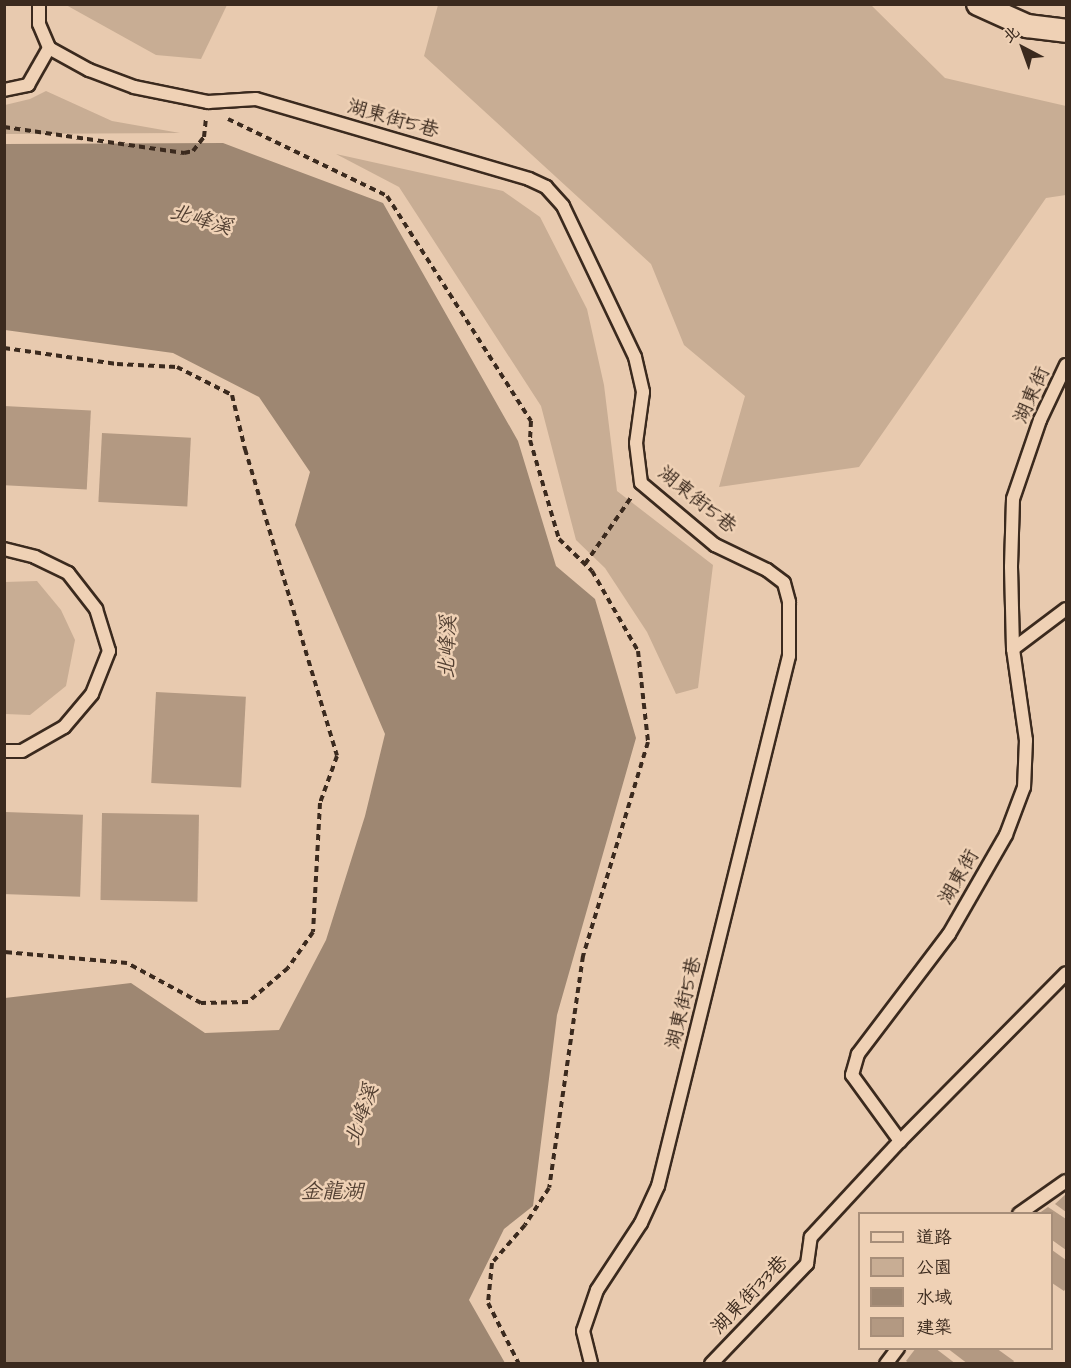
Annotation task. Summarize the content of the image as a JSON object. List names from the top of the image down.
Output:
{
  "streets": {
    "lane": ["湖東街5巷", "湖東街", "湖東街33巷"]
  },
  "crossings": [
    ["湖東街", "湖東街33巷"]
  ],
  "water": ["北峰溪", "金龍湖"],
  "legend": [
    "道路",
    "公園",
    "水域",
    "建築"
  ],
  "north": "top left"
}
